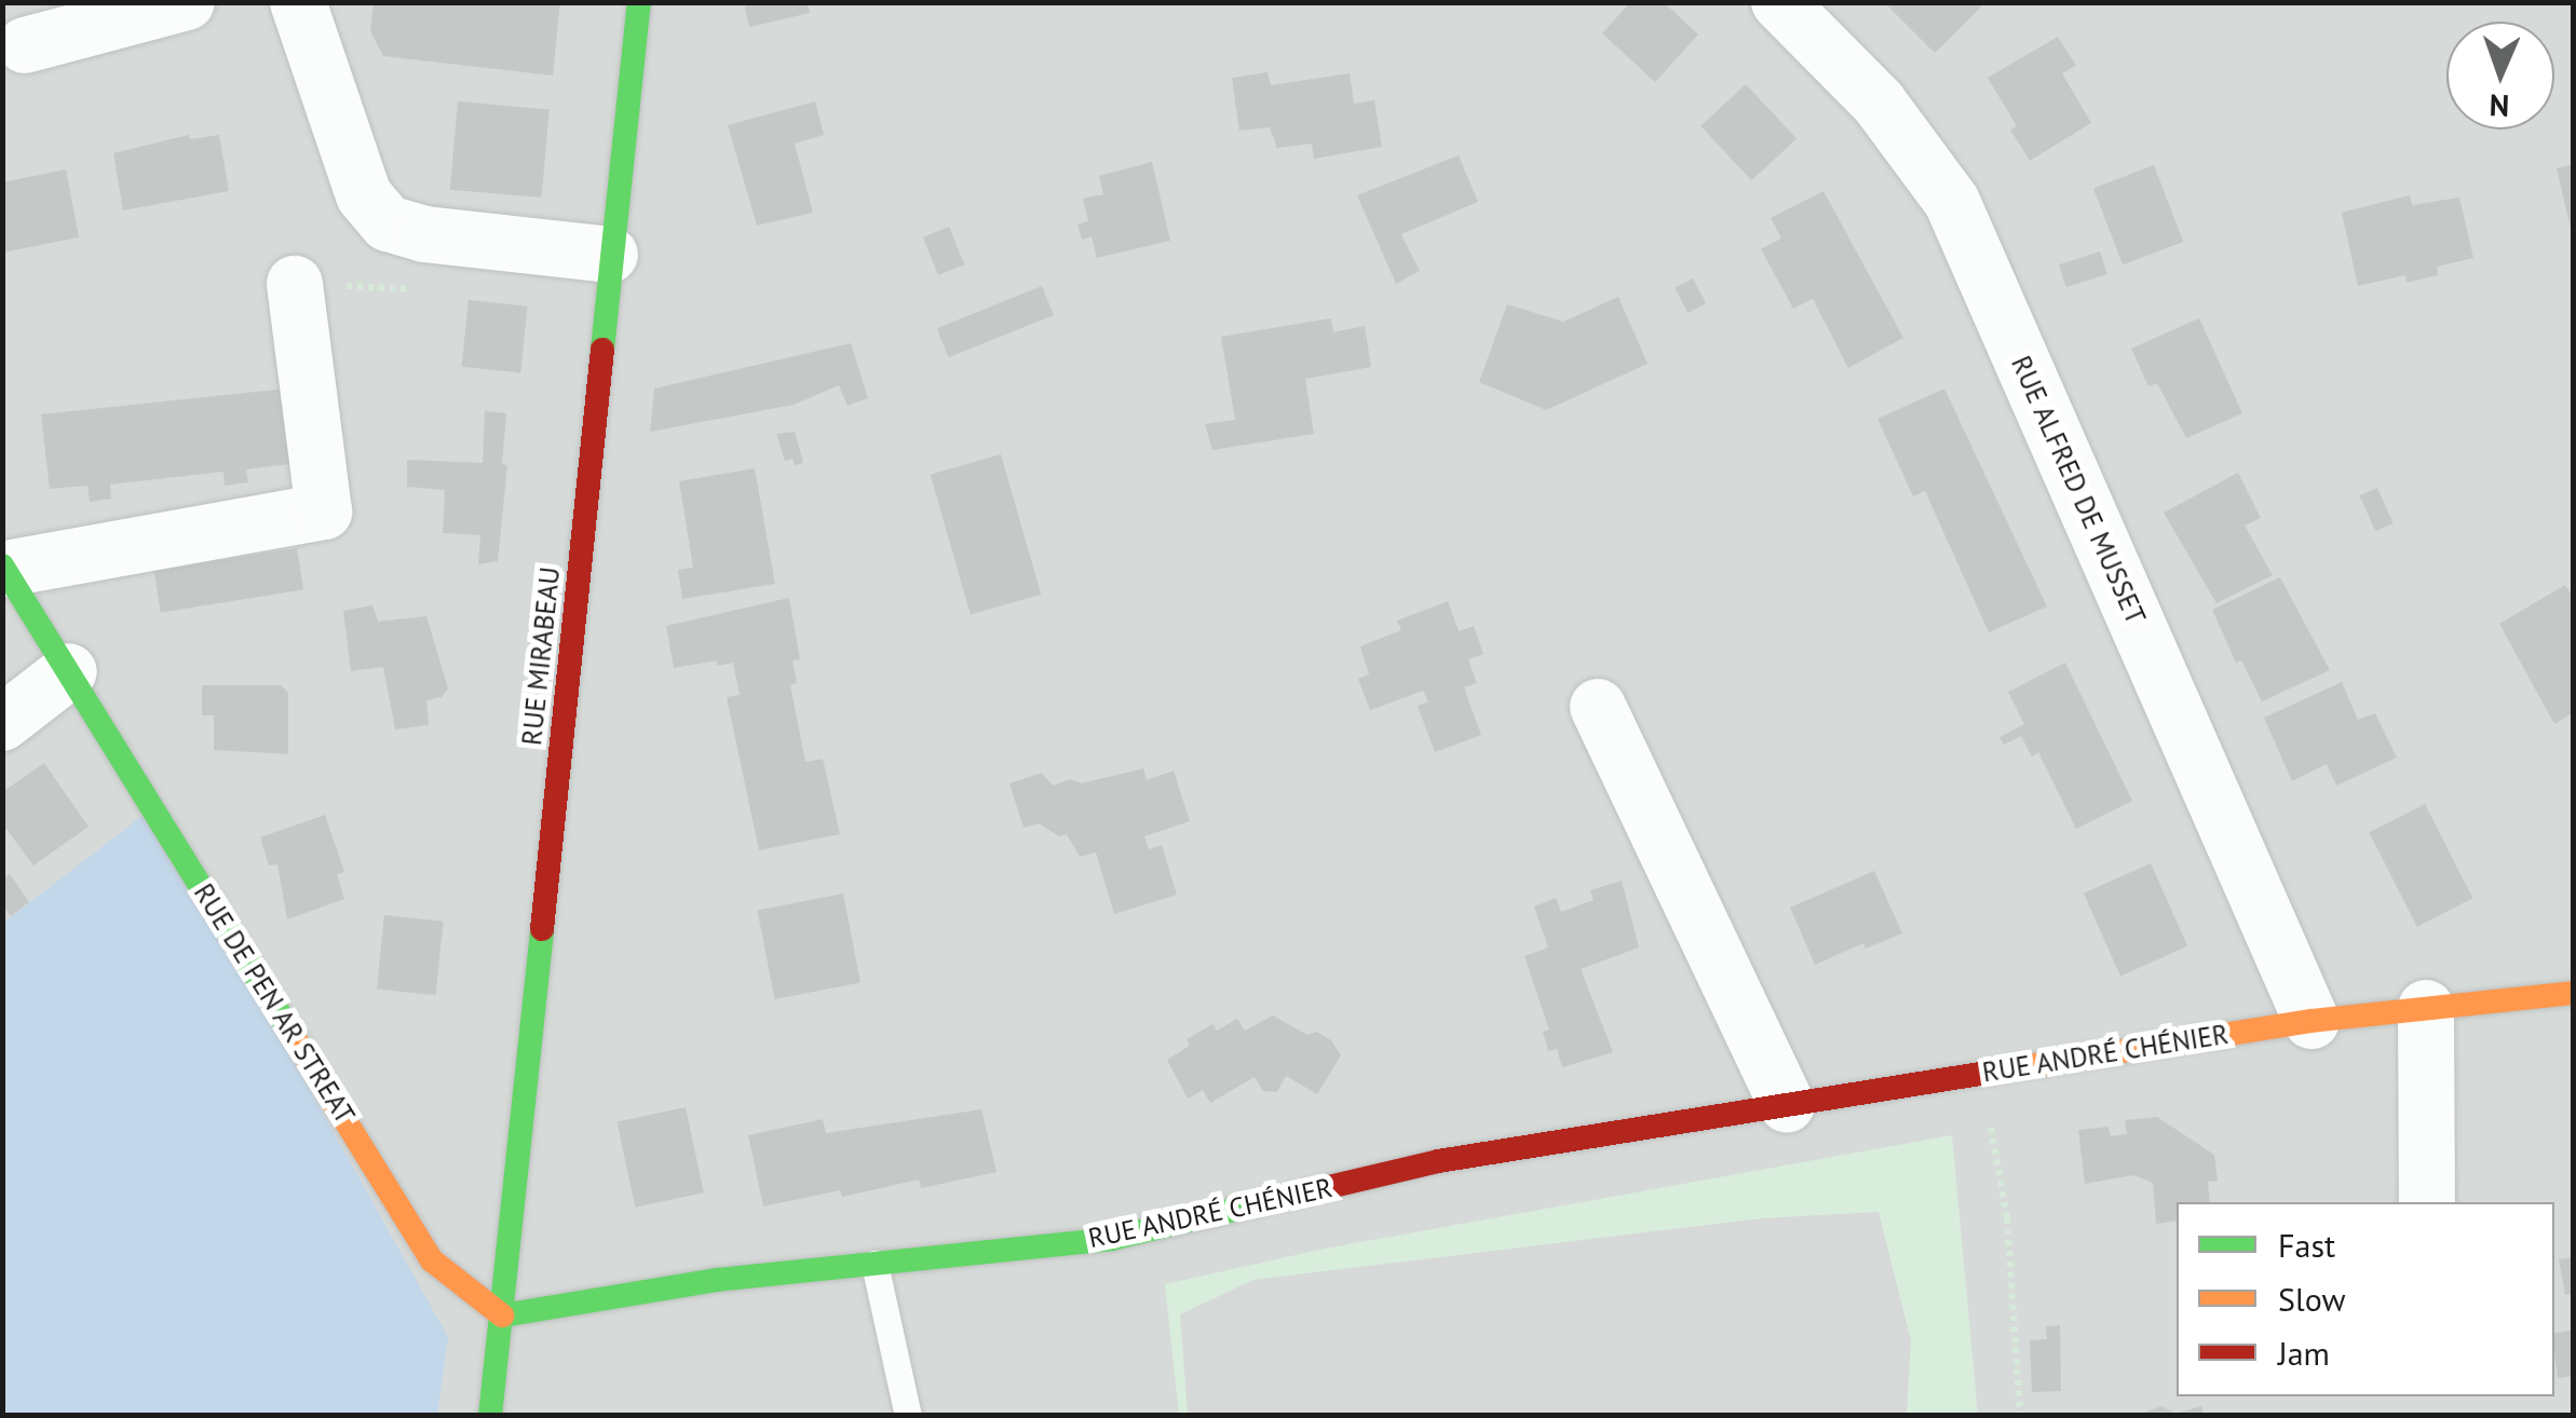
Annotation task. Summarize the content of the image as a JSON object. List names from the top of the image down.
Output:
{
  "streets": {
    "street": [
      "RUE ALFRED DE MUSSET",
      "RUE MIRABEAU",
      "RUE DE PEN AR STREAT",
      "RUE ANDRÉ CHÉNIER"
    ]
  },
  "crossings": [
    ["RUE ALFRED DE MUSSET", "RUE ANDRÉ CHÉNIER"],
    ["RUE MIRABEAU", "RUE DE PEN AR STREAT"],
    ["RUE MIRABEAU", "RUE ANDRÉ CHÉNIER"],
    ["RUE DE PEN AR STREAT", "RUE ANDRÉ CHÉNIER"]
  ],
  "legend": ["Fast", "Slow", "Jam"],
  "north": "bottom"
}
